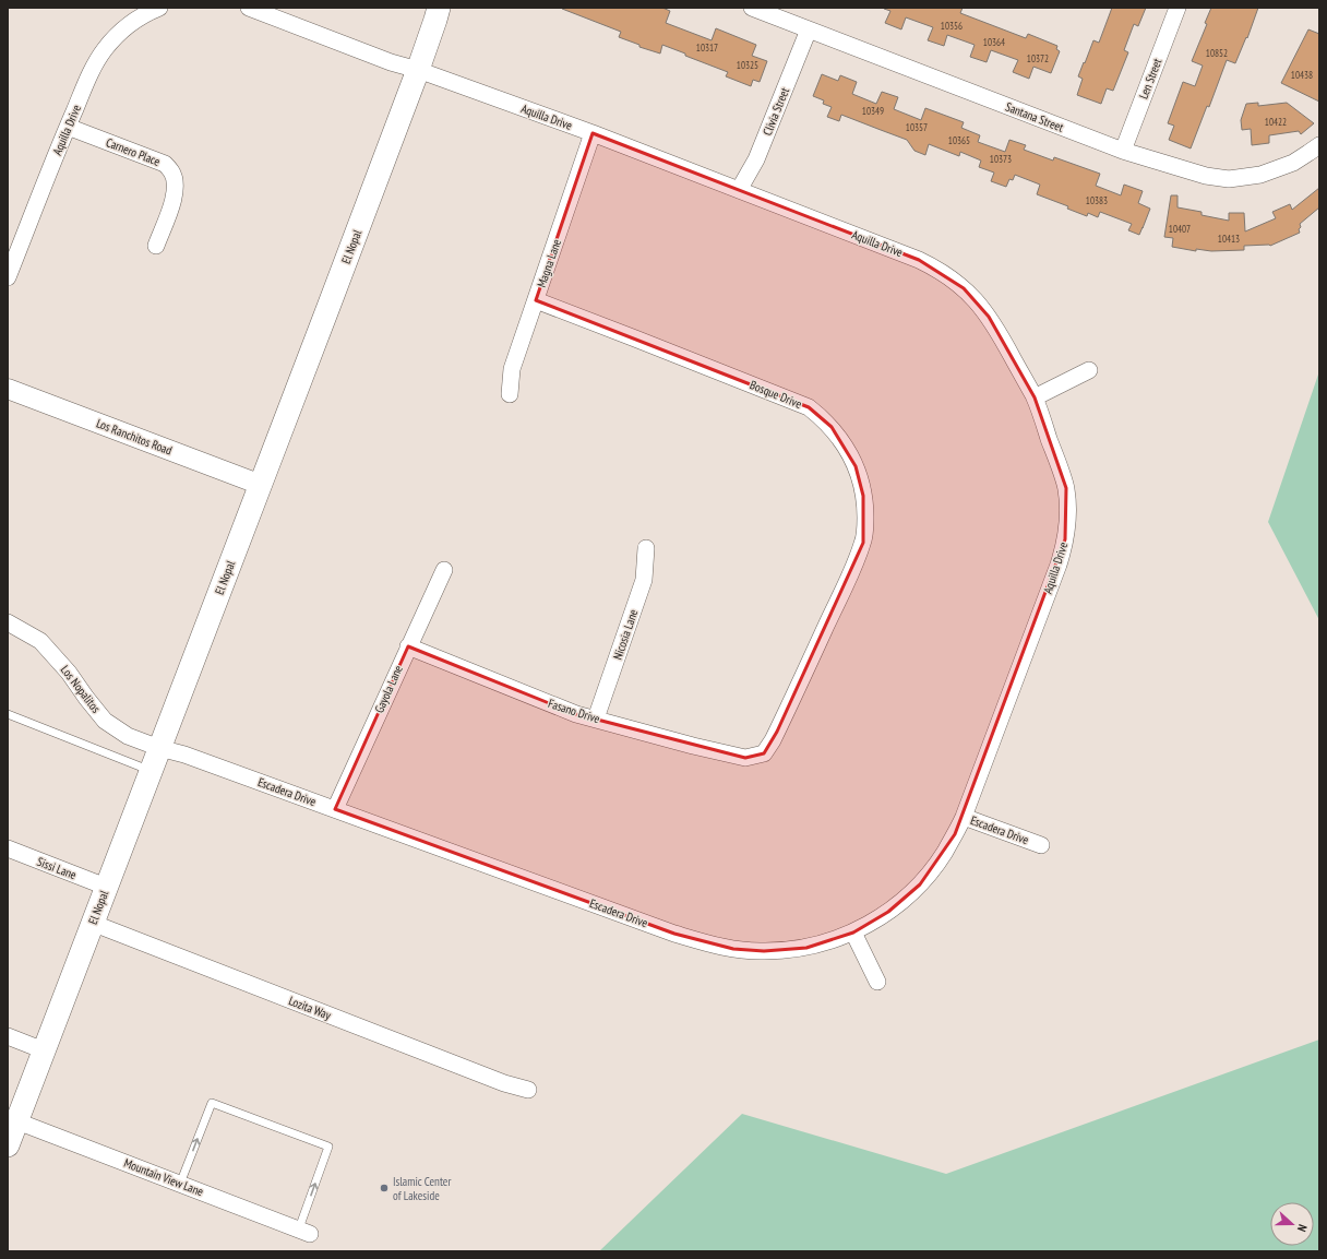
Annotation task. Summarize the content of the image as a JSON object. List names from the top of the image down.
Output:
{
  "streets": {
    "main road": ["El Nopal"],
    "street": [
      "Len Street",
      "Clivia Street",
      "Aquilla Drive",
      "Santana Street",
      "Carnero Place",
      "Magna Lane",
      "Bosque Drive",
      "Los Ranchitos Road",
      "Nicosia Lane",
      "Los Nopalitos",
      "Gayola Lane",
      "Fasano Drive",
      "Escadera Drive",
      "Sissi Lane",
      "Lozita Way",
      "Mountain View Lane"
    ]
  },
  "crossings": [
    ["Len Street", "Santana Street"],
    ["Clivia Street", "Aquilla Drive"],
    ["Clivia Street", "Santana Street"],
    ["Aquilla Drive", "Carnero Place"],
    ["Aquilla Drive", "El Nopal"],
    ["Aquilla Drive", "Magna Lane"],
    ["Aquilla Drive", "Escadera Drive"],
    ["El Nopal", "Los Ranchitos Road"],
    ["El Nopal", "Los Nopalitos"],
    ["El Nopal", "Escadera Drive"],
    ["El Nopal", "Sissi Lane"],
    ["El Nopal", "Lozita Way"],
    ["El Nopal", "Mountain View Lane"],
    ["Magna Lane", "Bosque Drive"],
    ["Bosque Drive", "Fasano Drive"],
    ["Nicosia Lane", "Fasano Drive"],
    ["Los Nopalitos", "Escadera Drive"],
    ["Gayola Lane", "Fasano Drive"],
    ["Gayola Lane", "Escadera Drive"]
  ],
  "places": ["Islamic Center of Lakeside"],
  "house_numbers": [
    "10356",
    "10364",
    "10317",
    "10852",
    "10372",
    "10325",
    "10438",
    "10349",
    "10422",
    "10357",
    "10365",
    "10373",
    "10383",
    "10407",
    "10413"
  ],
  "north": "right"
}
